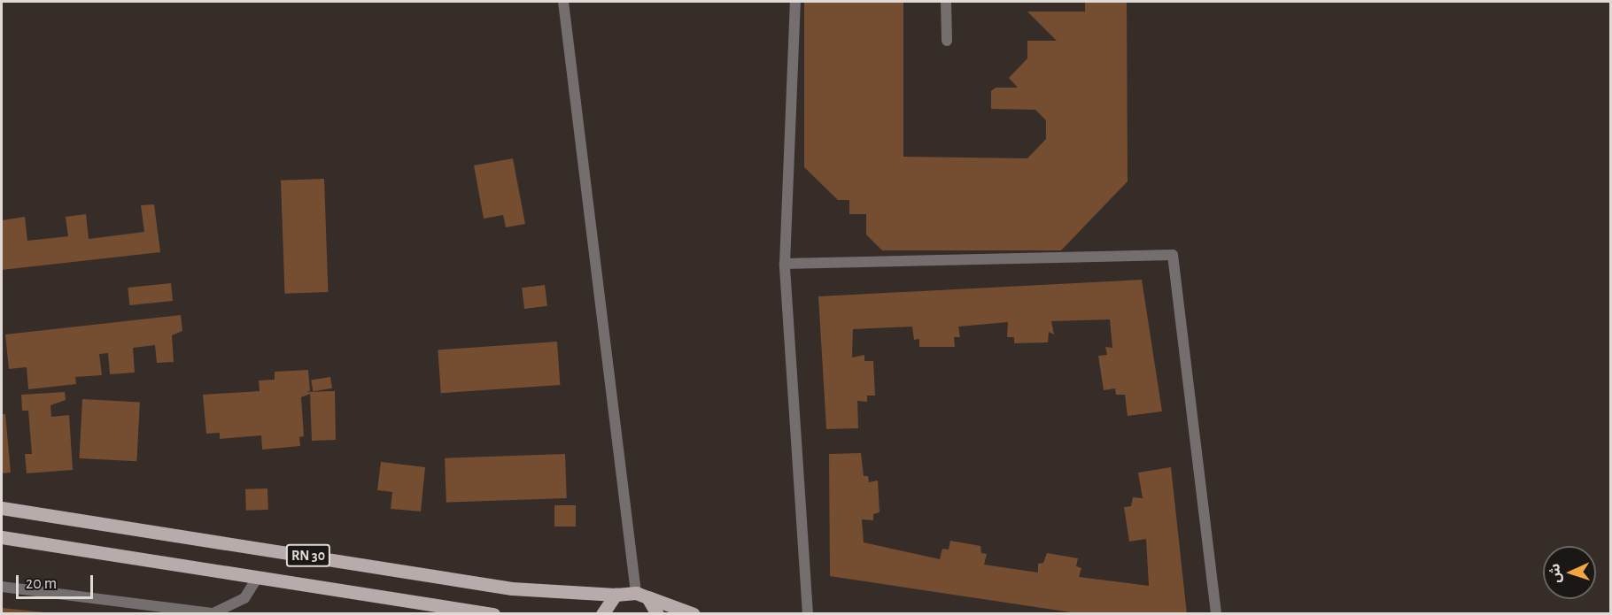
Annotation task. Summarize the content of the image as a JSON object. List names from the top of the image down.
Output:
{
  "streets": {
    "main road": ["RN 30"]
  },
  "scale_bar": "20 m",
  "north": "left"
}
